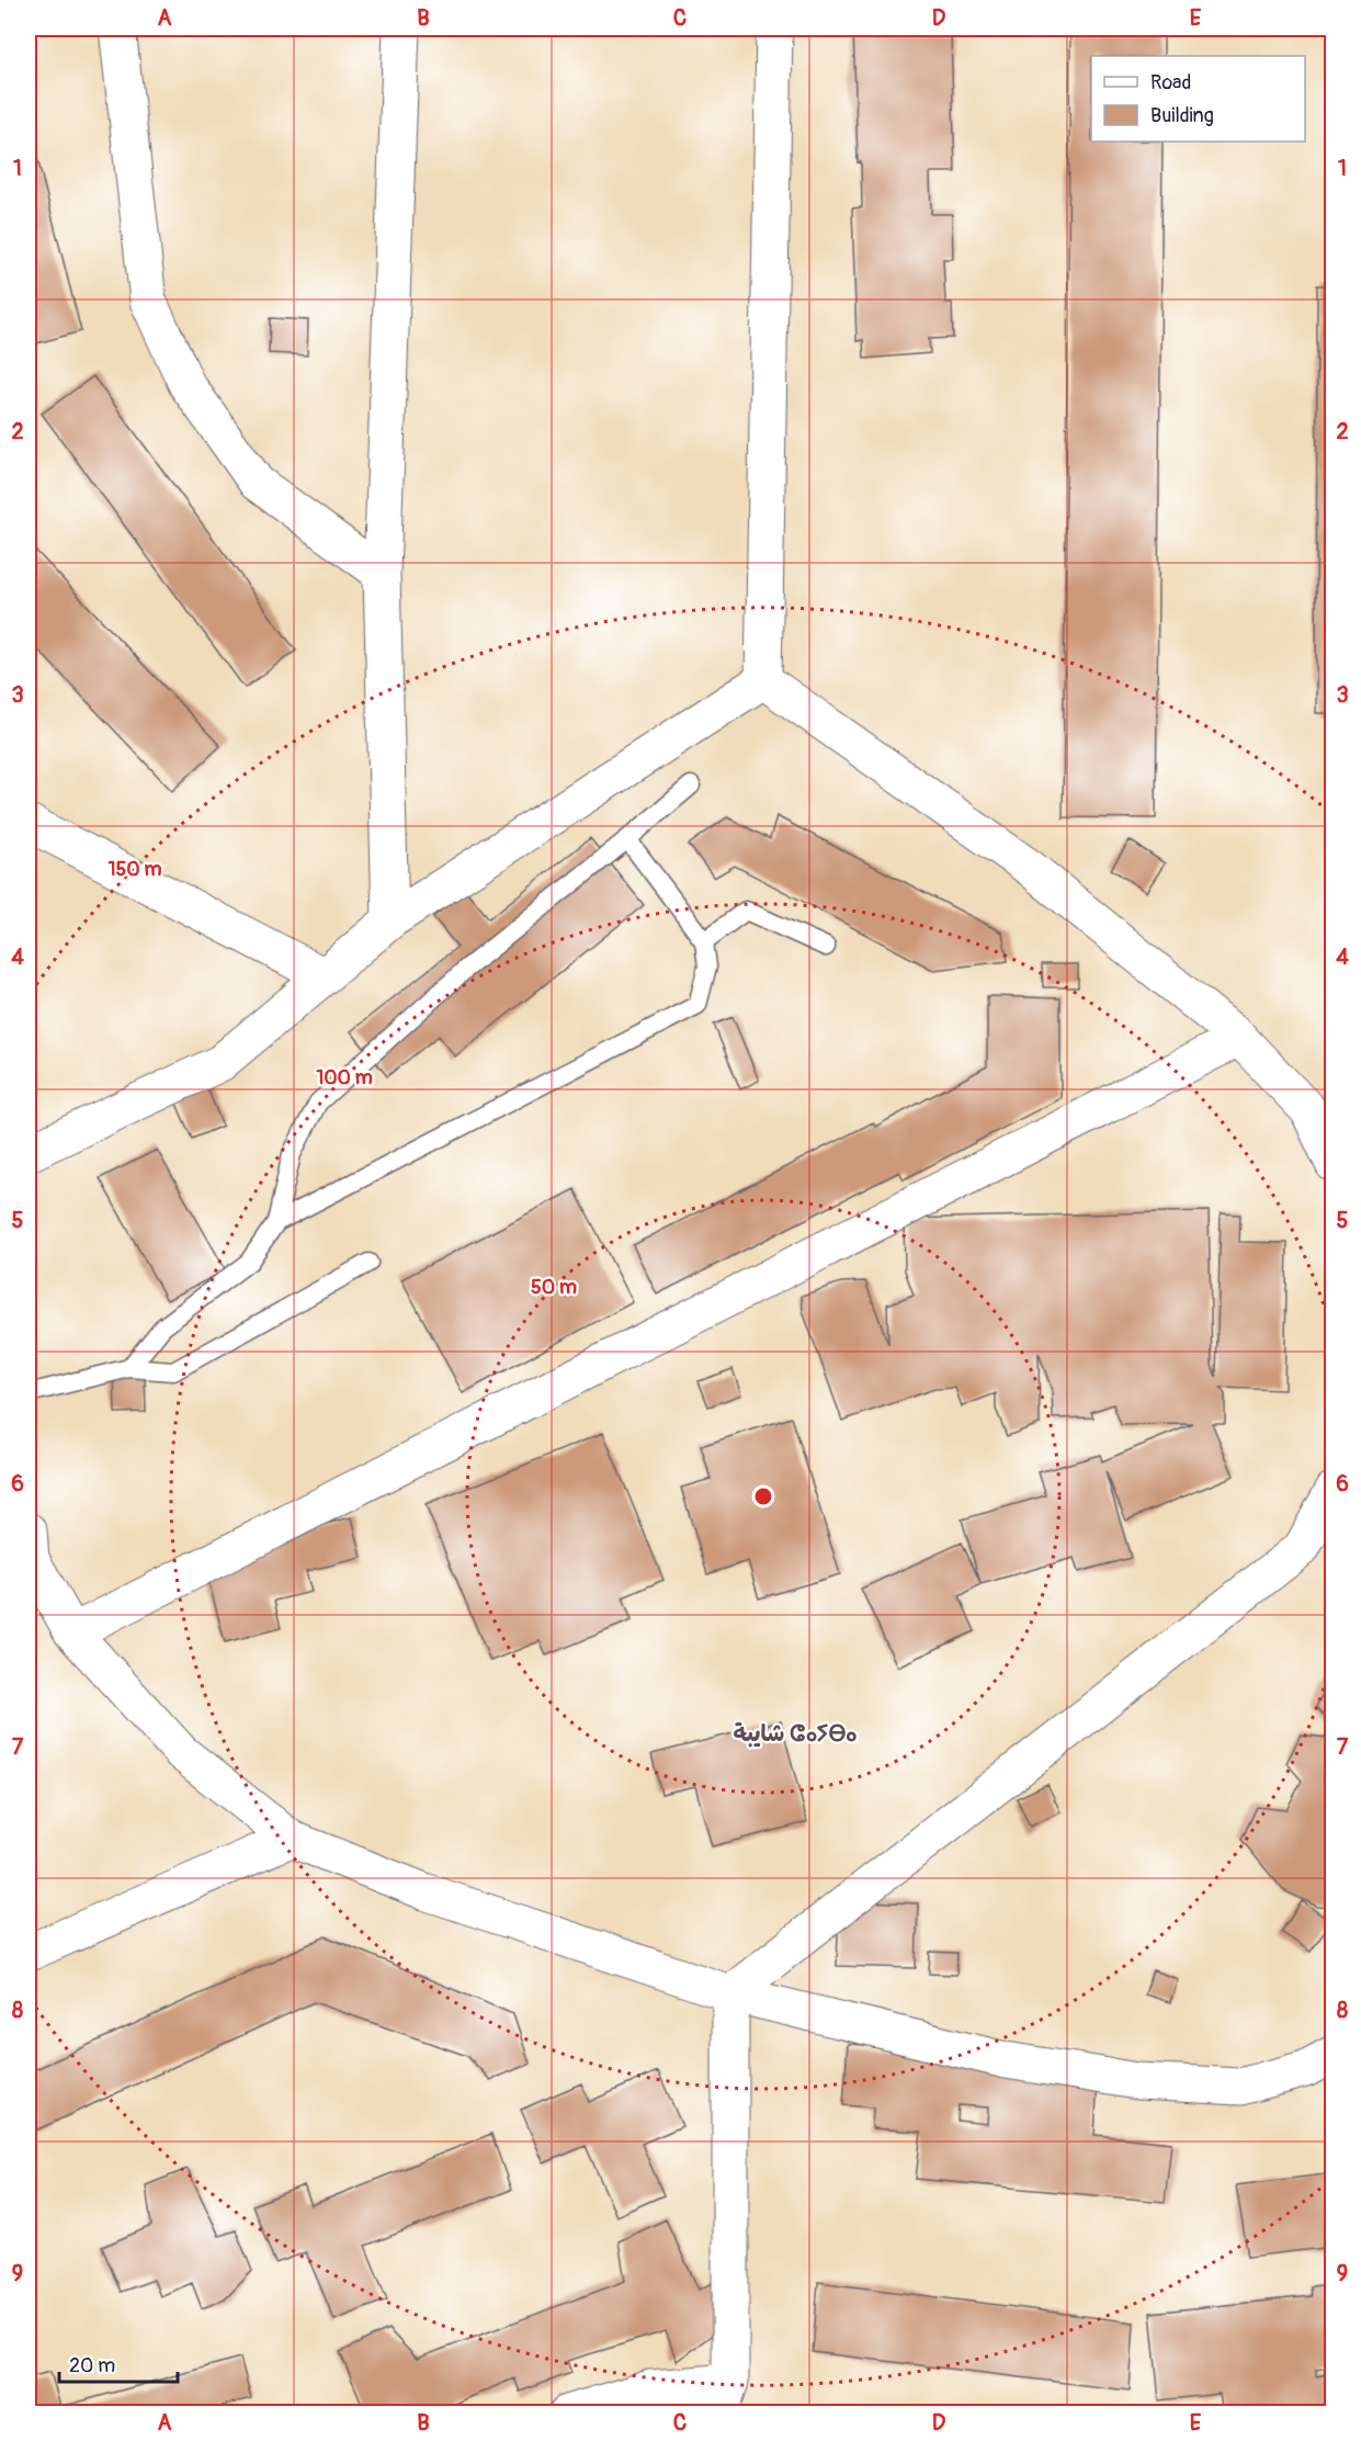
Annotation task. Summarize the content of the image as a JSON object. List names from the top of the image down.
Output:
{
  "districts": ["شايبة ⵛⴰⵢⴱⴰ"],
  "legend": ["Road", "Building"],
  "scale_bar": "20 m",
  "grid": {
    "columns": [
      "A",
      "B",
      "C",
      "D",
      "E"
    ],
    "rows": [
      "1",
      "2",
      "3",
      "4",
      "5",
      "6",
      "7",
      "8",
      "9"
    ]
  },
  "rings": ["150 m", "100 m", "50 m"]
}
